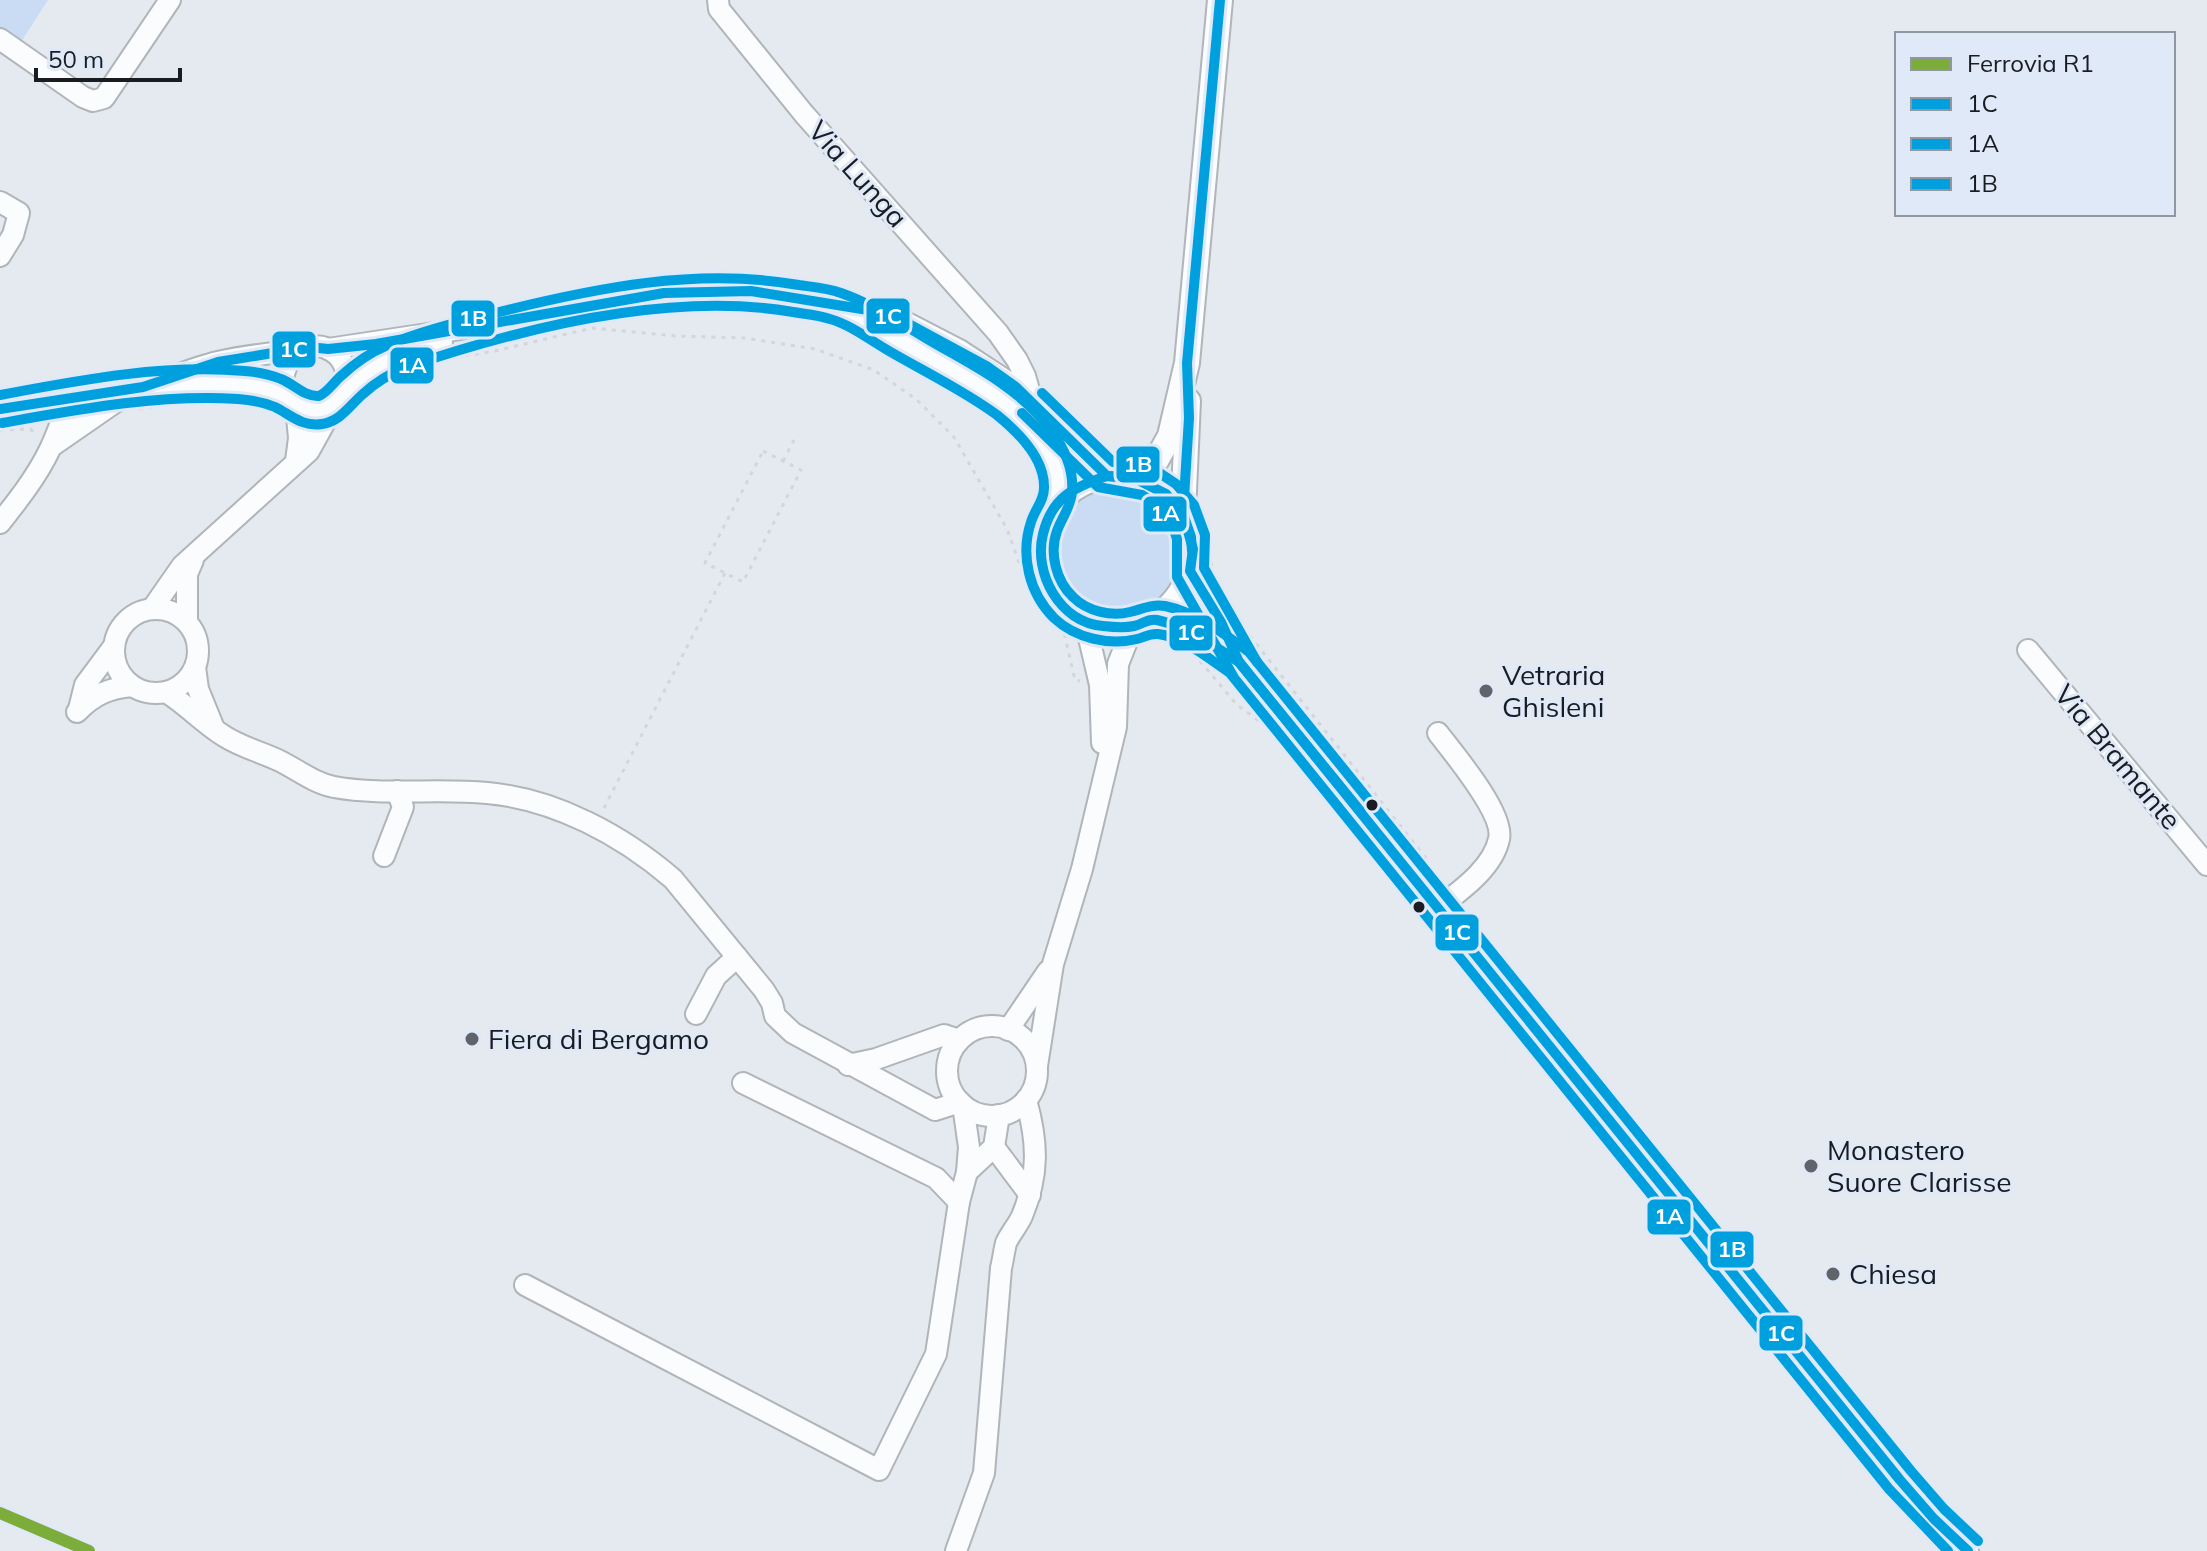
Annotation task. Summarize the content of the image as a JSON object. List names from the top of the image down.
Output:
{
  "streets": {
    "main road": ["Via Lunga"],
    "street": ["Via Bramante"]
  },
  "places": [
    "Vetraria Ghisleni",
    "Fiera di Bergamo",
    "Monastero Suore Clarisse",
    "Chiesa"
  ],
  "lines": [
    "transit line 1C",
    "transit line 1B",
    "transit line 1A",
    "rail line R1"
  ],
  "legend": [
    "Ferrovia R1",
    "1C",
    "1A",
    "1B"
  ],
  "scale_bar": "50 m"
}
